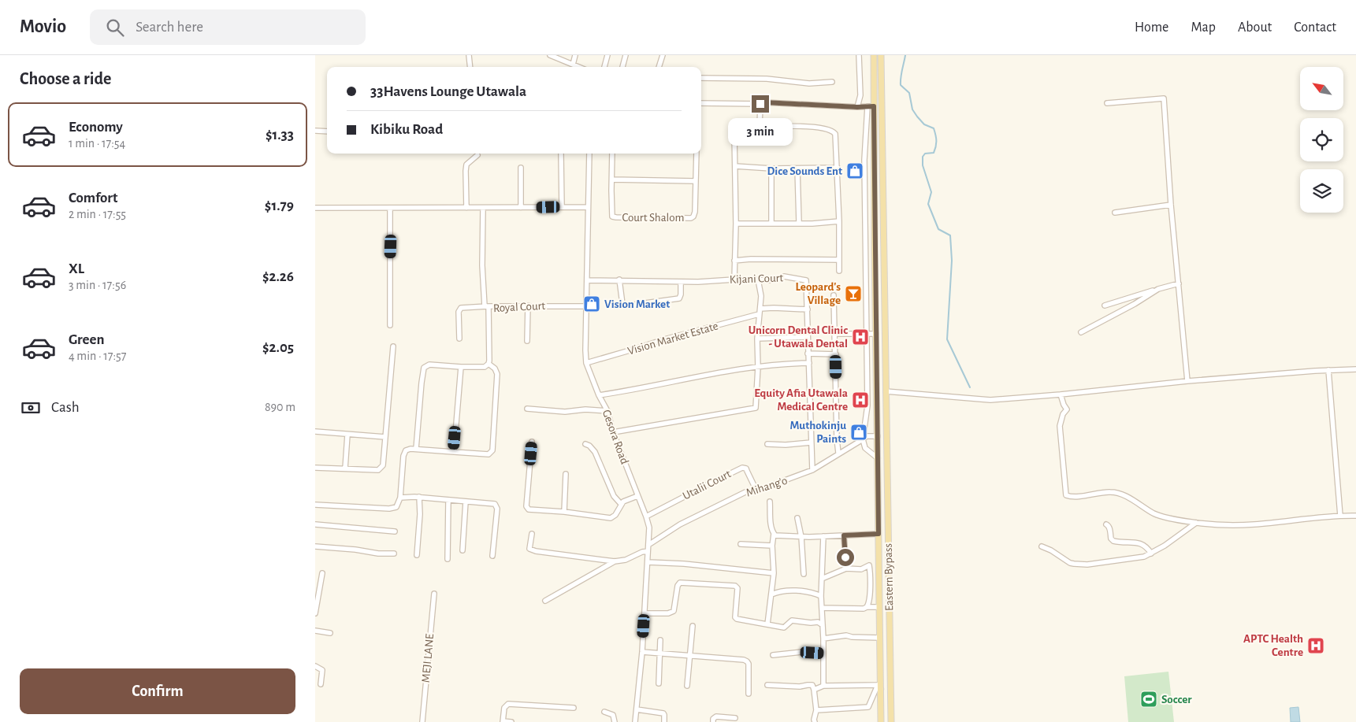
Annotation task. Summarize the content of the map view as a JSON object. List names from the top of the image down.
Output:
{
  "streets": {
    "main road": ["Eastern Bypass"],
    "street": [
      "Court Shalom",
      "Kijani Court",
      "Royal Court",
      "Vision Market Estate",
      "Gesora Road",
      "Utalii Court",
      "Mihang'o",
      "MEJI LANE"
    ]
  },
  "crossings": [
    ["Kijani Court", "Gesora Road"],
    ["Kijani Court", "Mihang'o"],
    ["Royal Court", "Gesora Road"],
    ["Vision Market Estate", "Gesora Road"],
    ["Gesora Road", "Utalii Court"],
    ["Gesora Road", "Mihang'o"],
    ["Utalii Court", "Mihang'o"],
    ["Mihang'o", "Eastern Bypass"]
  ],
  "places": {
    "shop": ["Dice Sounds Ent", "Vision Market", "Muthokinju Paints"],
    "bar": ["Leopard's Village"],
    "hospital": ["Unicorn Dental Clinic - Utawala Dental", "Equity Afia Utawala Medical Centre", "APTC Health Centre"],
    "sports": ["Soccer"]
  },
  "north": "top left",
  "page": {
    "header": "Movio",
    "search": "Search here",
    "nav": [
      "Home",
      "Map",
      "About",
      "Contact"
    ],
    "heading": "Choose a ride",
    "banner": ["33Havens Lounge Utawala", "Kibiku Road"],
    "list": [
      {
        "name": "Economy",
        "note": "1 min · 17:54",
        "value": "$1.33"
      },
      {
        "name": "Comfort",
        "note": "2 min · 17:55",
        "value": "$1.79"
      },
      {
        "name": "XL",
        "note": "3 min · 17:56",
        "value": "$2.26"
      },
      {
        "name": "Green",
        "note": "4 min · 17:57",
        "value": "$2.05"
      }
    ],
    "bubble": "3 min",
    "pay": ["Cash", "890 m"],
    "buttons": "Confirm"
  }
}
